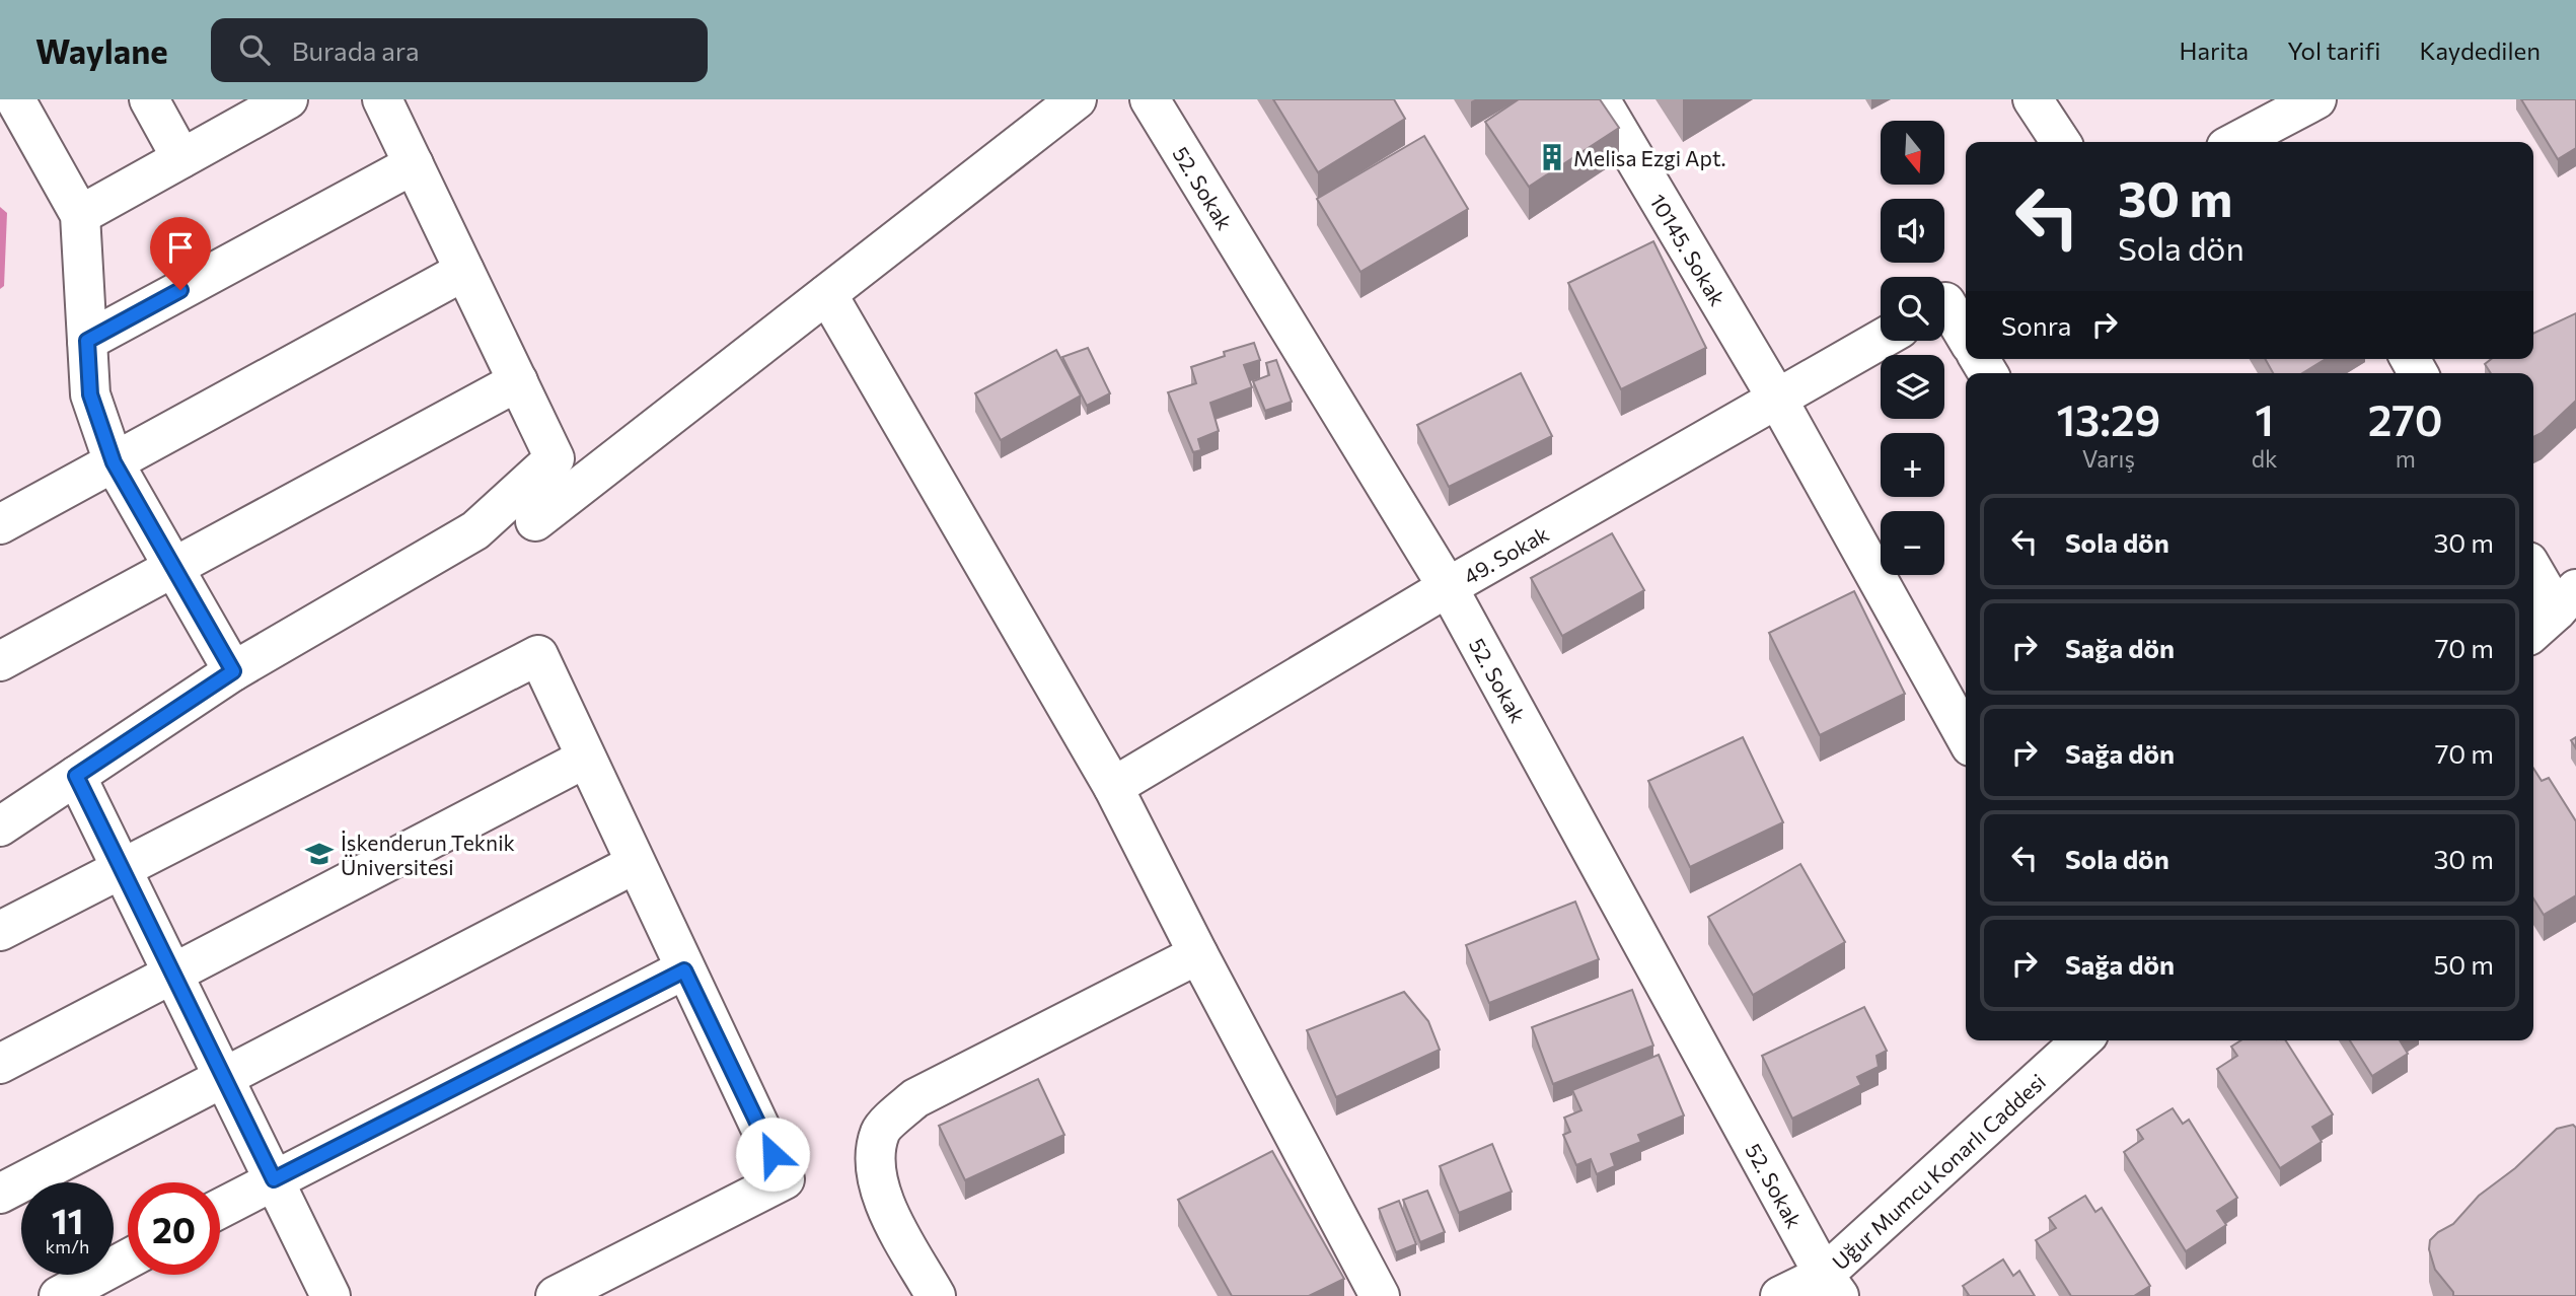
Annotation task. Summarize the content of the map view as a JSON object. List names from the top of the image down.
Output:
{
  "streets": {
    "street": [
      "52. Sokak",
      "10145. Sokak",
      "49. Sokak",
      "Uğur Mumcu Konarlı Caddesi"
    ]
  },
  "crossings": [
    ["52. Sokak", "49. Sokak"],
    ["52. Sokak", "Uğur Mumcu Konarlı Caddesi"],
    ["10145. Sokak", "49. Sokak"]
  ],
  "places": {
    "building": ["Melisa Ezgi Apt."],
    "school or university": ["İskenderun Teknik Üniversitesi"]
  },
  "north": "bottom",
  "page": {
    "header": "Waylane",
    "search": "Burada ara",
    "nav": ["Harita", "Yol tarifi", "Kaydedilen"],
    "map_buttons": ["+", "−"],
    "turn": ["30 m", "Sola dön"],
    "then": "Sonra",
    "eta": [
      "13:29",
      "Varış",
      "1",
      "dk",
      "270",
      "m"
    ],
    "list": [
      {
        "name": "Sola dön",
        "value": "30 m"
      },
      {
        "name": "Sağa dön",
        "value": "70 m"
      },
      {
        "name": "Sağa dön",
        "value": "70 m"
      },
      {
        "name": "Sola dön",
        "value": "30 m"
      },
      {
        "name": "Sağa dön",
        "value": "50 m"
      }
    ],
    "speed": "11 km/h",
    "limit": "20"
  }
}
